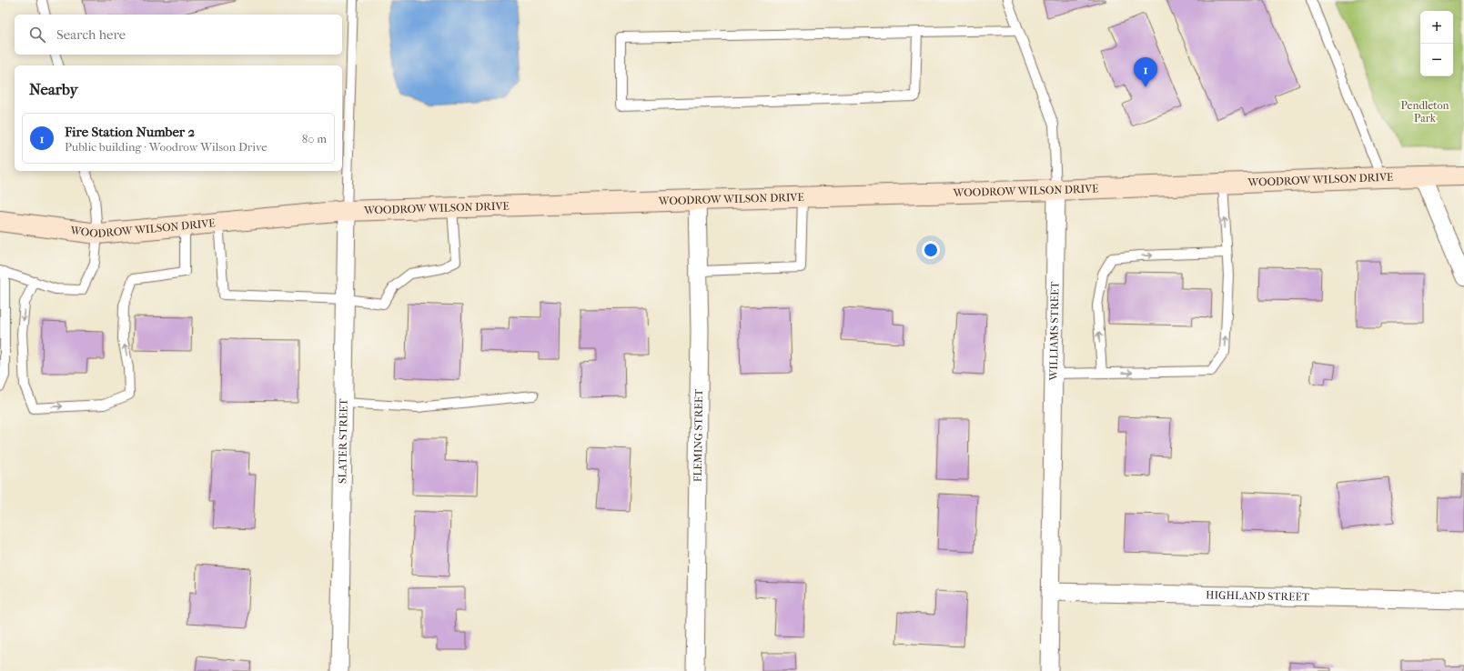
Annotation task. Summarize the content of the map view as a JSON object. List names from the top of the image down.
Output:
{
  "streets": {
    "main road": ["WOODROW WILSON DRIVE"],
    "street": [
      "WILLIAMS STREET",
      "FLEMING STREET",
      "SLATER STREET",
      "HIGHLAND STREET"
    ]
  },
  "crossings": [
    ["WOODROW WILSON DRIVE", "WILLIAMS STREET"],
    ["WOODROW WILSON DRIVE", "FLEMING STREET"],
    ["WOODROW WILSON DRIVE", "SLATER STREET"],
    ["WILLIAMS STREET", "HIGHLAND STREET"]
  ],
  "parks": ["Pendleton Park"],
  "page": {
    "map_buttons": ["+", "−"],
    "search": "Search here",
    "pins": "1",
    "heading": "Nearby",
    "list": [
      {
        "mark": "1",
        "name": "Fire Station Number 2",
        "note": "Public building · Woodrow Wilson Drive",
        "value": "80 m"
      }
    ]
  }
}
